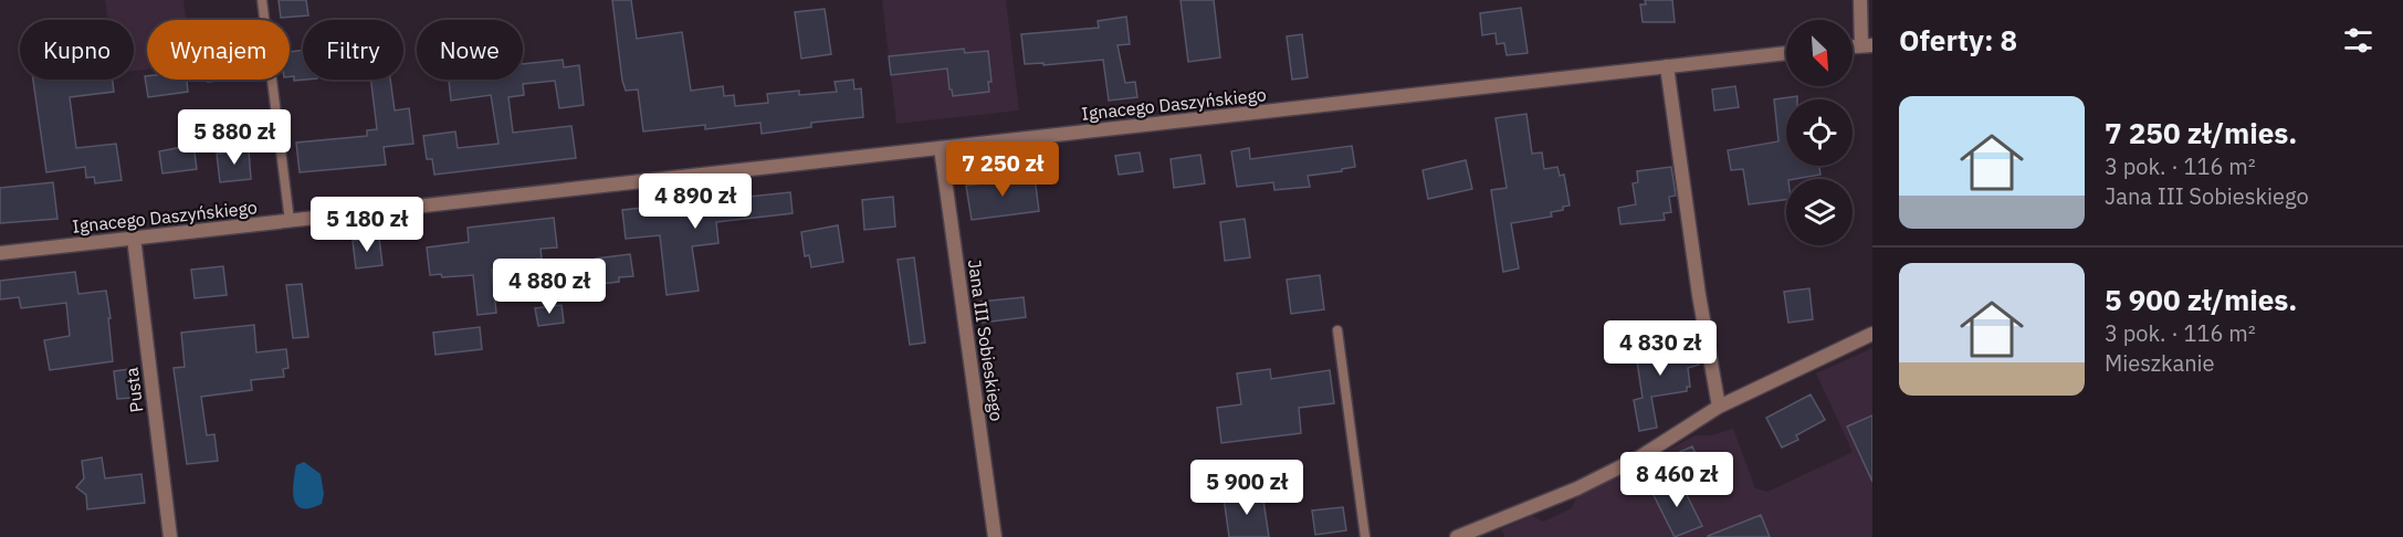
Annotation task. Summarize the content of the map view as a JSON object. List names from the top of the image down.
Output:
{
  "streets": {
    "street": ["Ignacego Daszyńskiego", "Jana III Sobieskiego", "Pusta"]
  },
  "crossings": [
    ["Ignacego Daszyńskiego", "Jana III Sobieskiego"],
    ["Ignacego Daszyńskiego", "Pusta"]
  ],
  "north": "bottom right",
  "page": {
    "heading": "Oferty: 8",
    "chip": [
      "Kupno",
      "Wynajem",
      "Filtry",
      "Nowe"
    ],
    "list": [
      {
        "name": "7 250 zł/mies.",
        "note": "3 pok. · 116 m² · Jana III Sobieskiego"
      },
      {
        "name": "5 900 zł/mies.",
        "note": "3 pok. · 116 m² · Mieszkanie"
      }
    ],
    "price": [
      "5 880 zł",
      "7 250 zł",
      "4 890 zł",
      "5 180 zł",
      "4 880 zł",
      "4 830 zł",
      "8 460 zł",
      "5 900 zł"
    ]
  }
}
